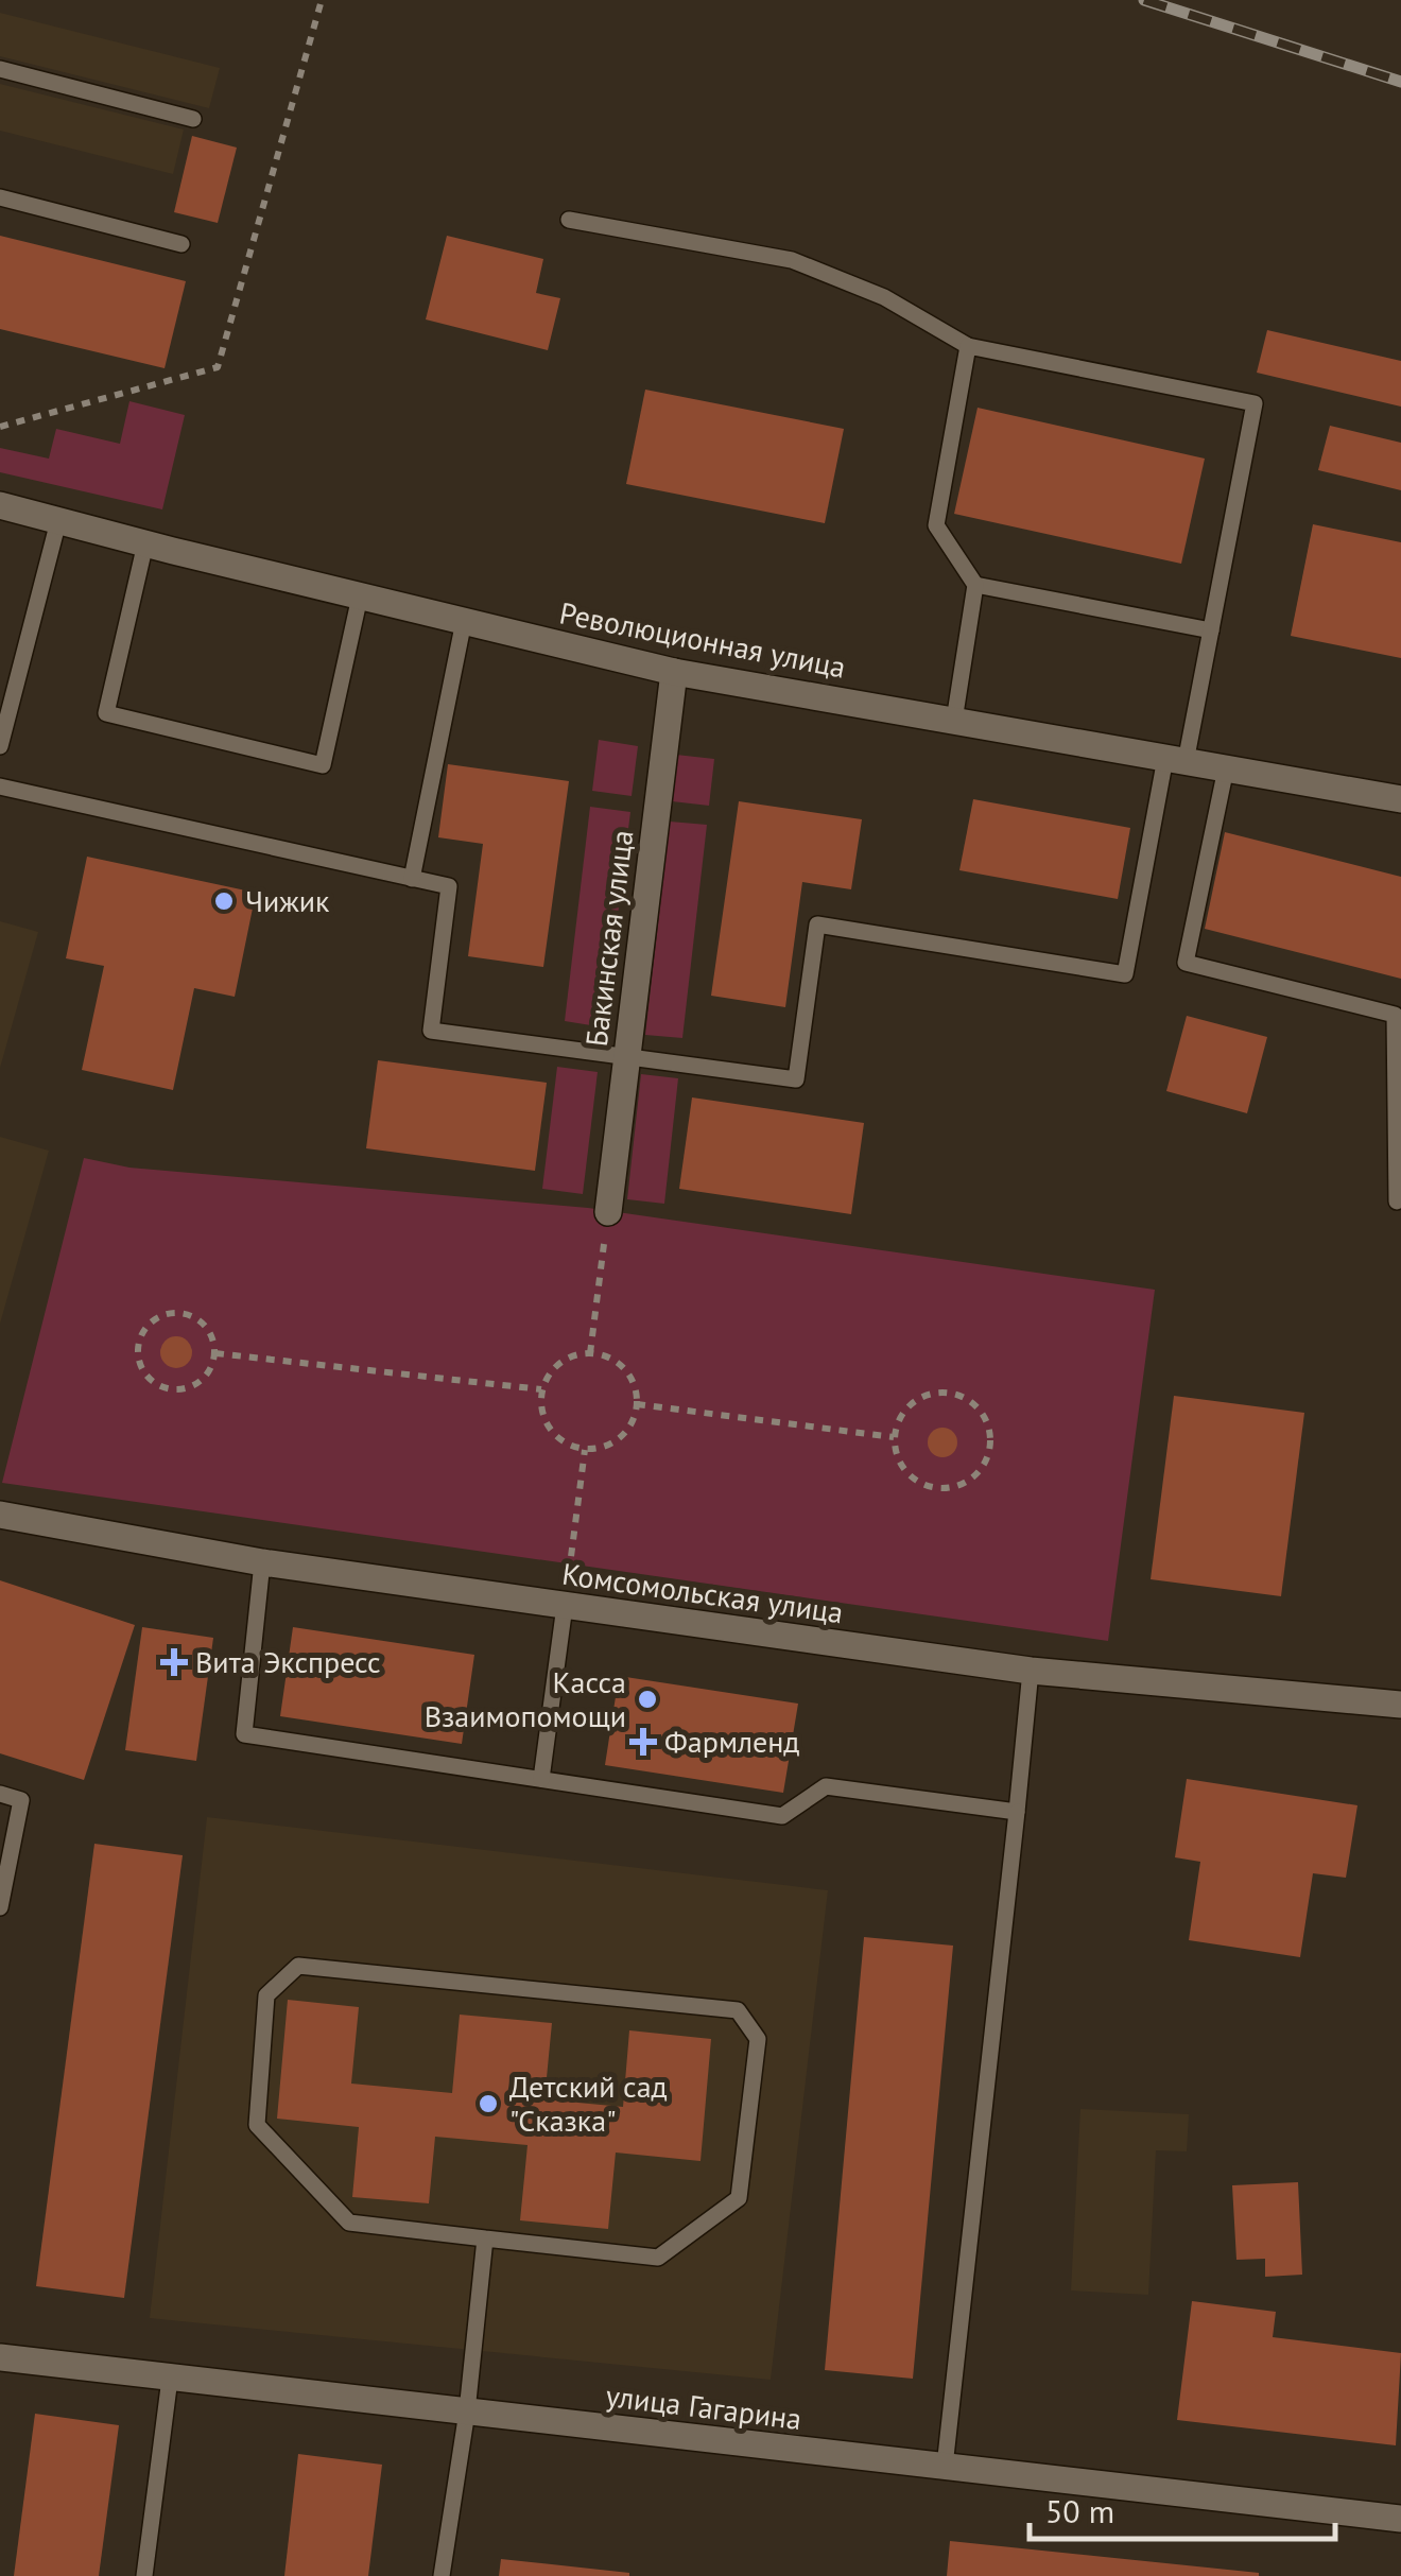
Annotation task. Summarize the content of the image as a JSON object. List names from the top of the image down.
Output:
{
  "streets": {
    "street": [
      "Революционная улица",
      "Бакинская улица",
      "Комсомольская улица",
      "улица Гагарина"
    ]
  },
  "crossings": [
    ["Революционная улица", "Бакинская улица"]
  ],
  "places": {
    "other": ["Чижик", "Касса Взаимопомощи", "Детский сад \"Сказка\""],
    "health": ["Вита Экспресс", "Фармленд"]
  },
  "scale_bar": "50 m"
}
